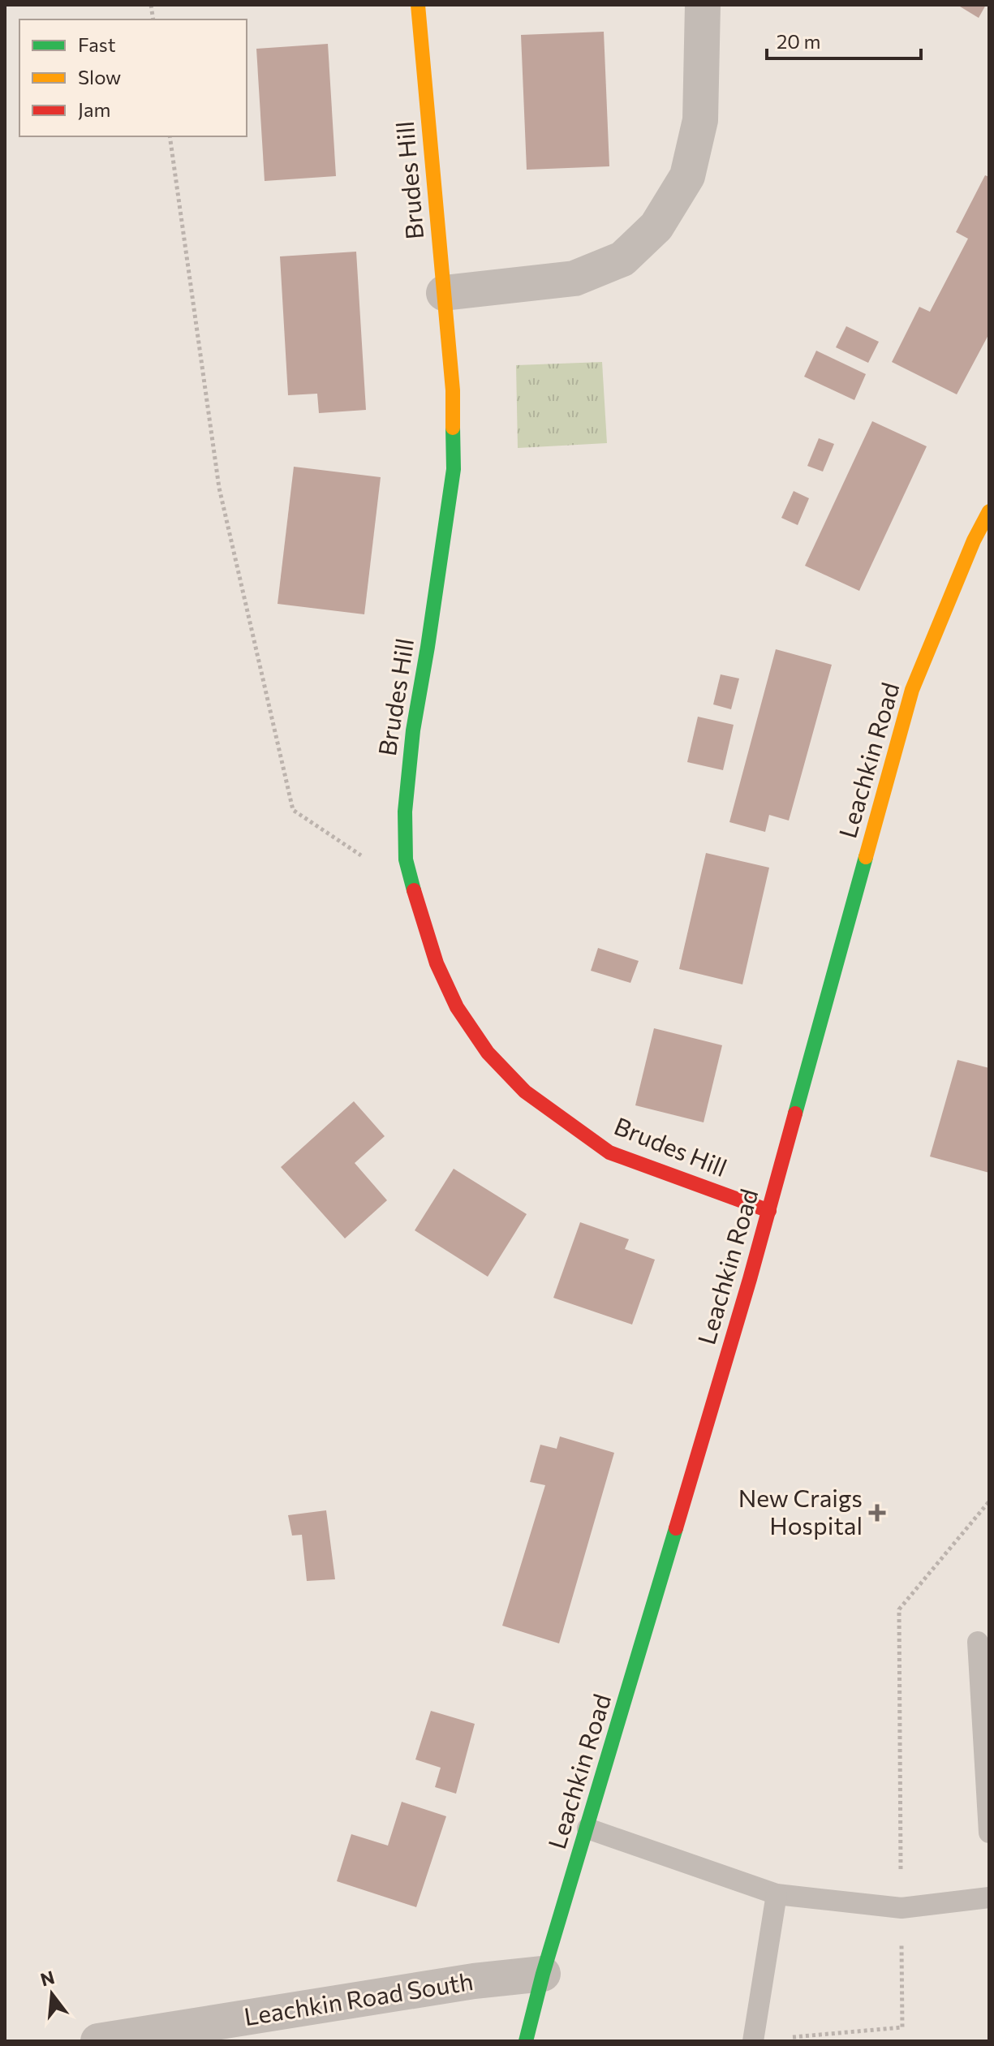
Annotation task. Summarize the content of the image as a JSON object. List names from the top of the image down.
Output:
{
  "streets": {
    "street": ["Brudes Hill", "Leachkin Road", "Leachkin Road South"]
  },
  "crossings": [
    ["Brudes Hill", "Leachkin Road"],
    ["Leachkin Road", "Leachkin Road South"]
  ],
  "places": {
    "health": ["New Craigs Hospital"]
  },
  "legend": ["Fast", "Slow", "Jam"],
  "scale_bar": "20 m",
  "north": "top"
}
